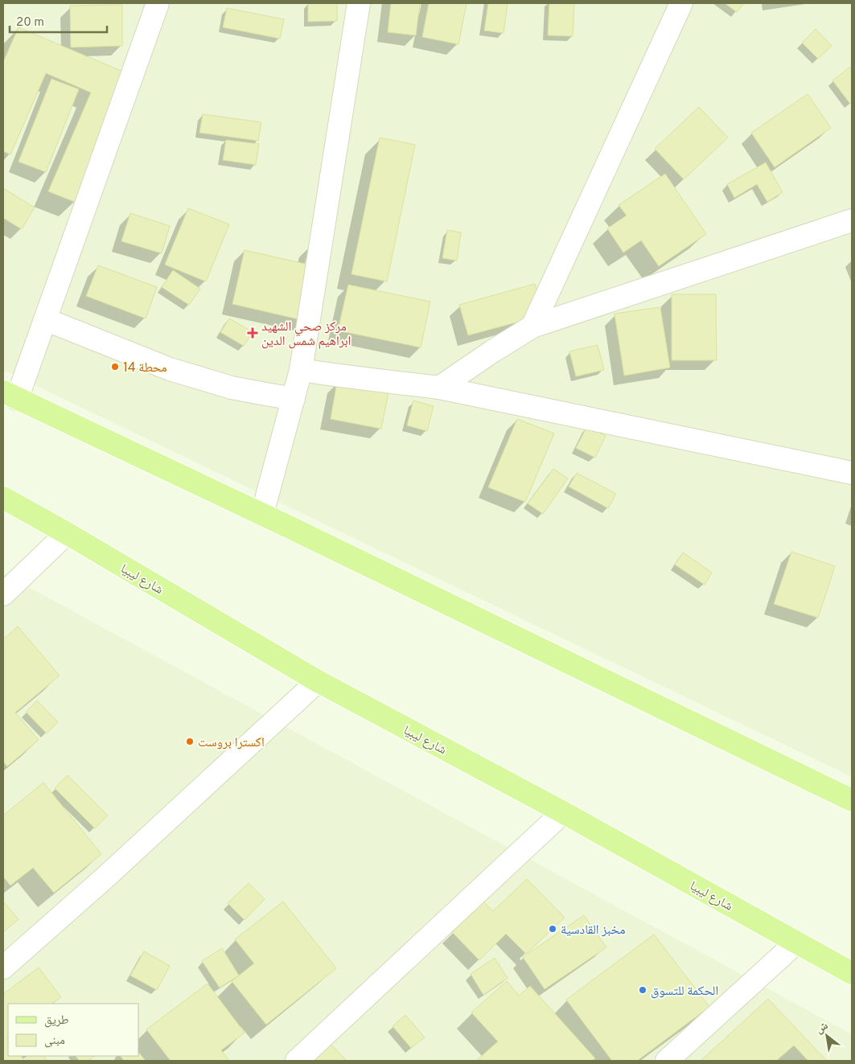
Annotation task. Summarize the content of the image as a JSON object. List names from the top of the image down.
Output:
{
  "streets": {
    "main road": ["شارع ليبيا"]
  },
  "places": {
    "health": ["مركز صحي الشهيد ابراهيم شمس الدين"],
    "other": [
      "محطة 14",
      "اكسترا بروست",
      "مخبز القادسية",
      "الحكمة للتسوق"
    ]
  },
  "legend": ["طريق", "مبنى"],
  "scale_bar": "20 m",
  "north": "top left"
}
